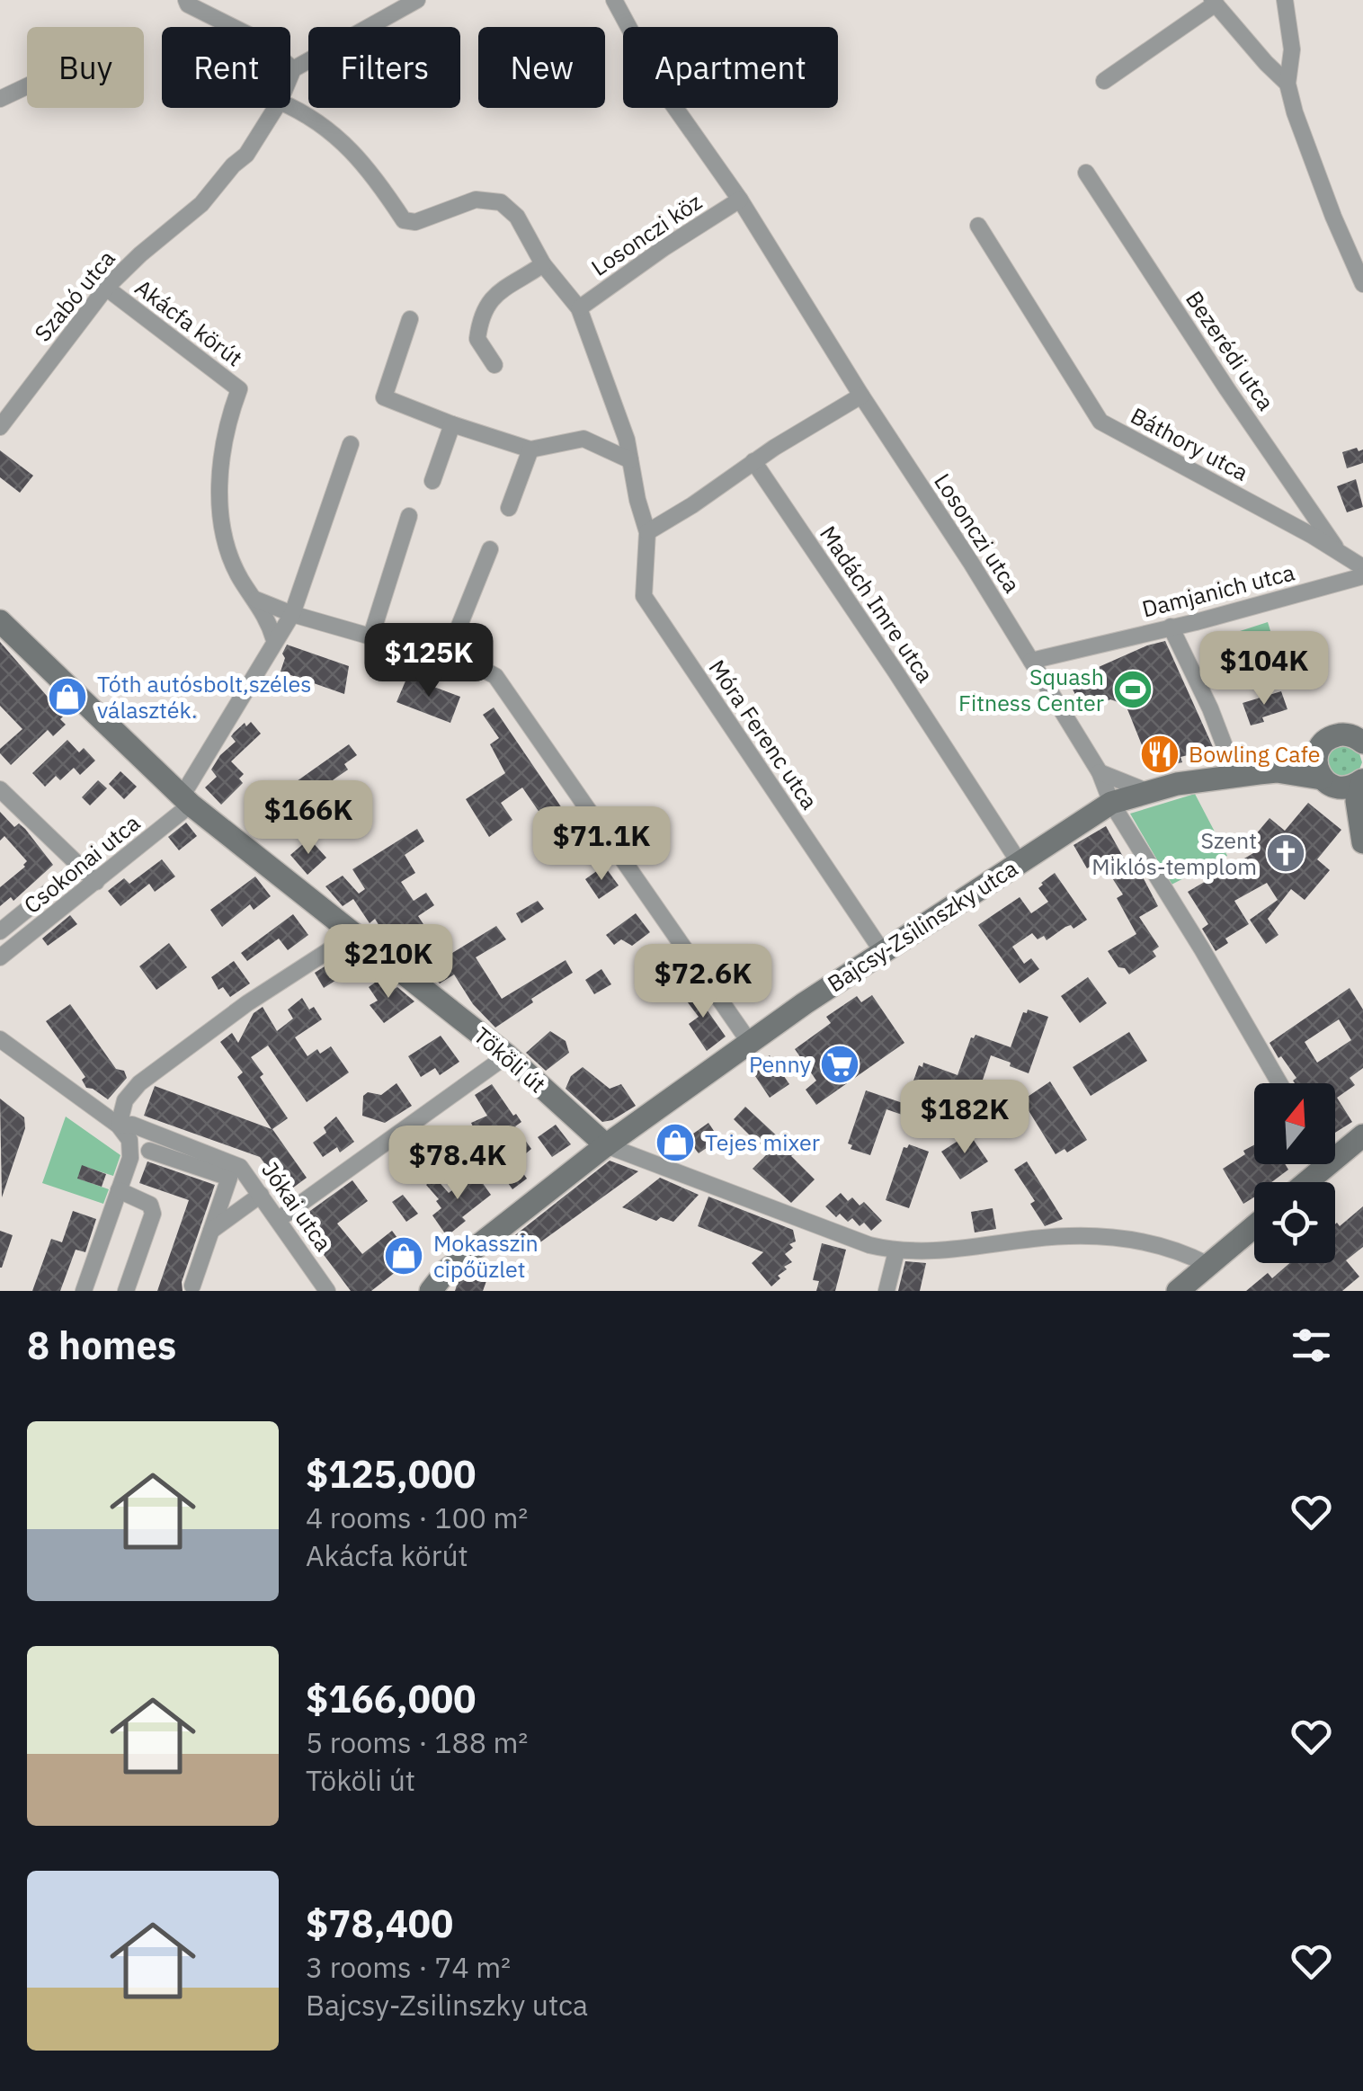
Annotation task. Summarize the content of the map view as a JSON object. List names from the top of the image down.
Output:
{
  "streets": {
    "street": [
      "Losonczi köz",
      "Szabó utca",
      "Akácfa körút",
      "Bezerédi utca",
      "Báthory utca",
      "Losonczi utca",
      "Damjanich utca",
      "Madách Imre utca",
      "Móra Ferenc utca",
      "Csokonai utca",
      "Bajcsy-Zsilinszky utca",
      "Tököli út",
      "Jókai utca"
    ]
  },
  "crossings": [
    ["Losonczi köz", "Losonczi utca"],
    ["Szabó utca", "Akácfa körút"],
    ["Bezerédi utca", "Báthory utca"],
    ["Losonczi utca", "Damjanich utca"],
    ["Losonczi utca", "Bajcsy-Zsilinszky utca"],
    ["Madách Imre utca", "Bajcsy-Zsilinszky utca"],
    ["Móra Ferenc utca", "Bajcsy-Zsilinszky utca"],
    ["Csokonai utca", "Tököli út"],
    ["Bajcsy-Zsilinszky utca", "Tököli út"]
  ],
  "places": {
    "sports": ["Squash Fitness Center"],
    "shop": ["Tóth autósbolt,széles választék.", "Tejes mixer", "Mokasszin cipőüzlet"],
    "restaurant": ["Bowling Cafe"],
    "church": ["Szent Miklós-templom"],
    "supermarket": ["Penny"]
  },
  "north": "top",
  "page": {
    "chip": [
      "Buy",
      "Rent",
      "Filters",
      "New",
      "Apartment"
    ],
    "price": [
      "$125K",
      "$104K",
      "$166K",
      "$71.1K",
      "$210K",
      "$72.6K",
      "$182K",
      "$78.4K"
    ],
    "heading": "8 homes",
    "list": [
      {
        "name": "$125,000",
        "note": "4 rooms · 100 m² · Akácfa körút"
      },
      {
        "name": "$166,000",
        "note": "5 rooms · 188 m² · Tököli út"
      },
      {
        "name": "$78,400",
        "note": "3 rooms · 74 m² · Bajcsy-Zsilinszky utca"
      }
    ]
  }
}
